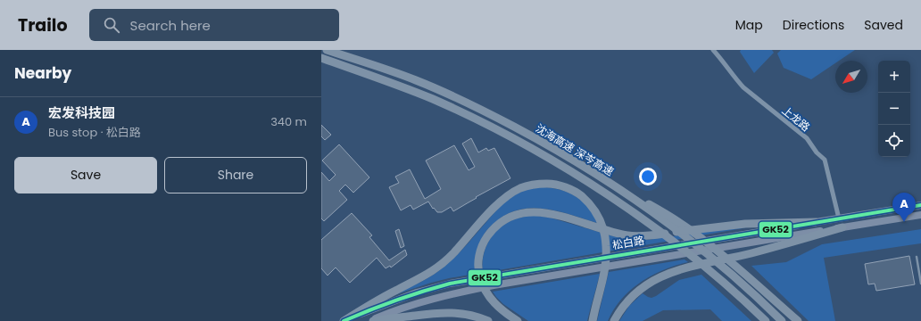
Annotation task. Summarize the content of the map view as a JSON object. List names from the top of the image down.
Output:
{
  "streets": {
    "highway": ["沈海高速 深岑高速"],
    "main road": ["松白路"],
    "street": ["上龙路"]
  },
  "crossings": [
    ["上龙路", "松白路"]
  ],
  "lines": ["transit line GK52"],
  "north": "bottom left",
  "page": {
    "header": "Trailo",
    "search": "Search here",
    "nav": ["Map", "Directions", "Saved"],
    "heading": "Nearby",
    "map_buttons": ["+", "−"],
    "list": [
      {
        "mark": "A",
        "name": "宏发科技园",
        "note": "Bus stop · 松白路",
        "value": "340 m"
      }
    ],
    "buttons": ["Save", "Share"],
    "pins": "A"
  }
}
